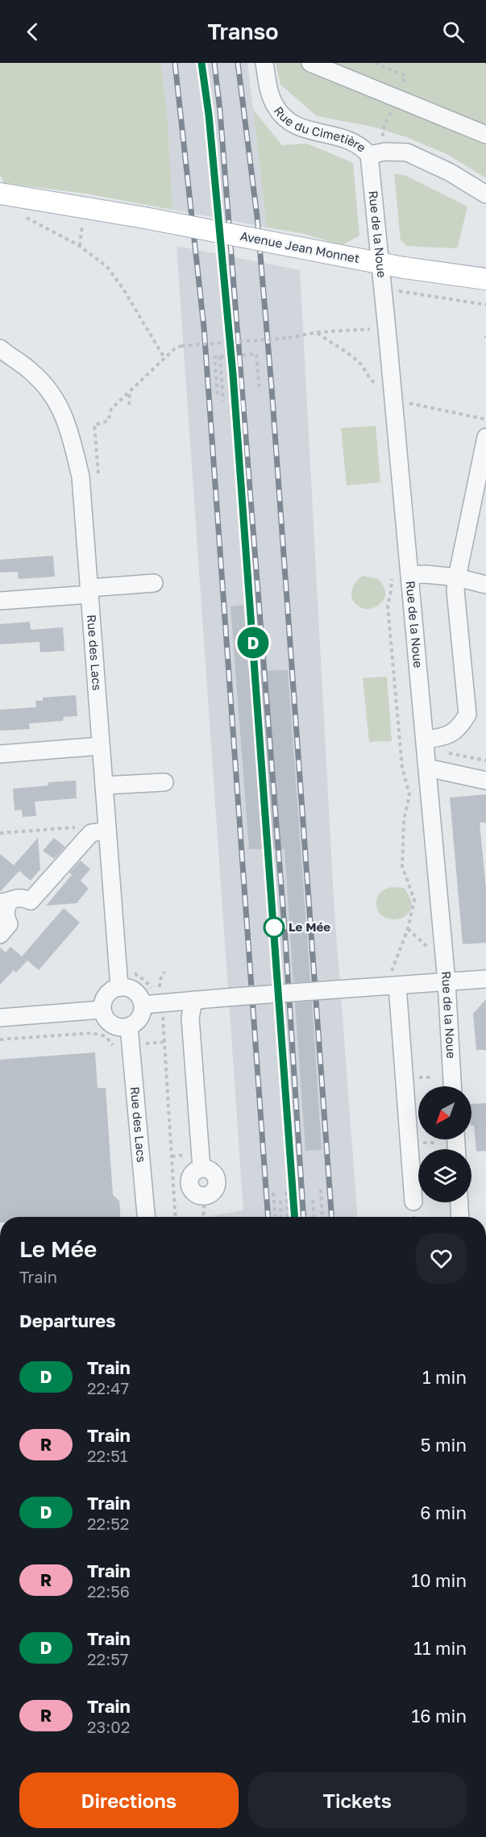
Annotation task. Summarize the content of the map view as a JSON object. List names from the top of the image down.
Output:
{
  "streets": {
    "main road": ["Avenue Jean Monnet"],
    "street": ["Rue du Cimetière", "Rue de la Noue", "Rue des Lacs"]
  },
  "crossings": [
    ["Rue du Cimetière", "Rue de la Noue"],
    ["Rue de la Noue", "Avenue Jean Monnet"]
  ],
  "places": ["Le Mée"],
  "north": "bottom left",
  "page": {
    "header": "Transo",
    "on_map": "D",
    "heading": [
      ["Le Mée", "Train"],
      "Departures"
    ],
    "list": [
      {
        "mark": "D",
        "name": "Train",
        "note": "22:47",
        "value": "1 min"
      },
      {
        "mark": "R",
        "name": "Train",
        "note": "22:51",
        "value": "5 min"
      },
      {
        "mark": "D",
        "name": "Train",
        "note": "22:52",
        "value": "6 min"
      },
      {
        "mark": "R",
        "name": "Train",
        "note": "22:56",
        "value": "10 min"
      },
      {
        "mark": "D",
        "name": "Train",
        "note": "22:57",
        "value": "11 min"
      },
      {
        "mark": "R",
        "name": "Train",
        "note": "23:02",
        "value": "16 min"
      }
    ],
    "buttons": ["Directions", "Tickets"]
  }
}
